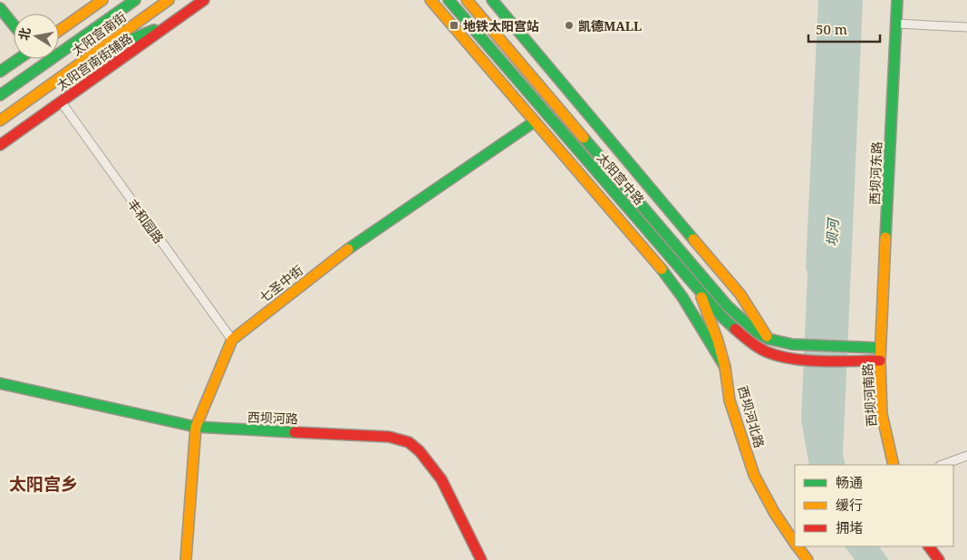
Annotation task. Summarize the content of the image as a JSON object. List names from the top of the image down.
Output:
{
  "streets": {
    "street": [
      "太阳宫南街",
      "太阳宫南街辅路",
      "西坝河东路",
      "太阳宫中路",
      "丰和园路",
      "七圣中街",
      "西坝河南路",
      "西坝河北路",
      "西坝河路"
    ]
  },
  "crossings": [
    ["太阳宫南街辅路", "丰和园路"],
    ["西坝河东路", "太阳宫中路"],
    ["西坝河东路", "西坝河南路"],
    ["太阳宫中路", "西坝河南路"],
    ["太阳宫中路", "西坝河北路"],
    ["丰和园路", "七圣中街"],
    ["七圣中街", "西坝河路"]
  ],
  "districts": ["太阳宫乡"],
  "water": ["坝河"],
  "places": {
    "transit": ["地铁太阳宫站"],
    "other": ["凯德MALL"]
  },
  "legend": ["畅通", "缓行", "拥堵"],
  "scale_bar": "50 m",
  "north": "left"
}
